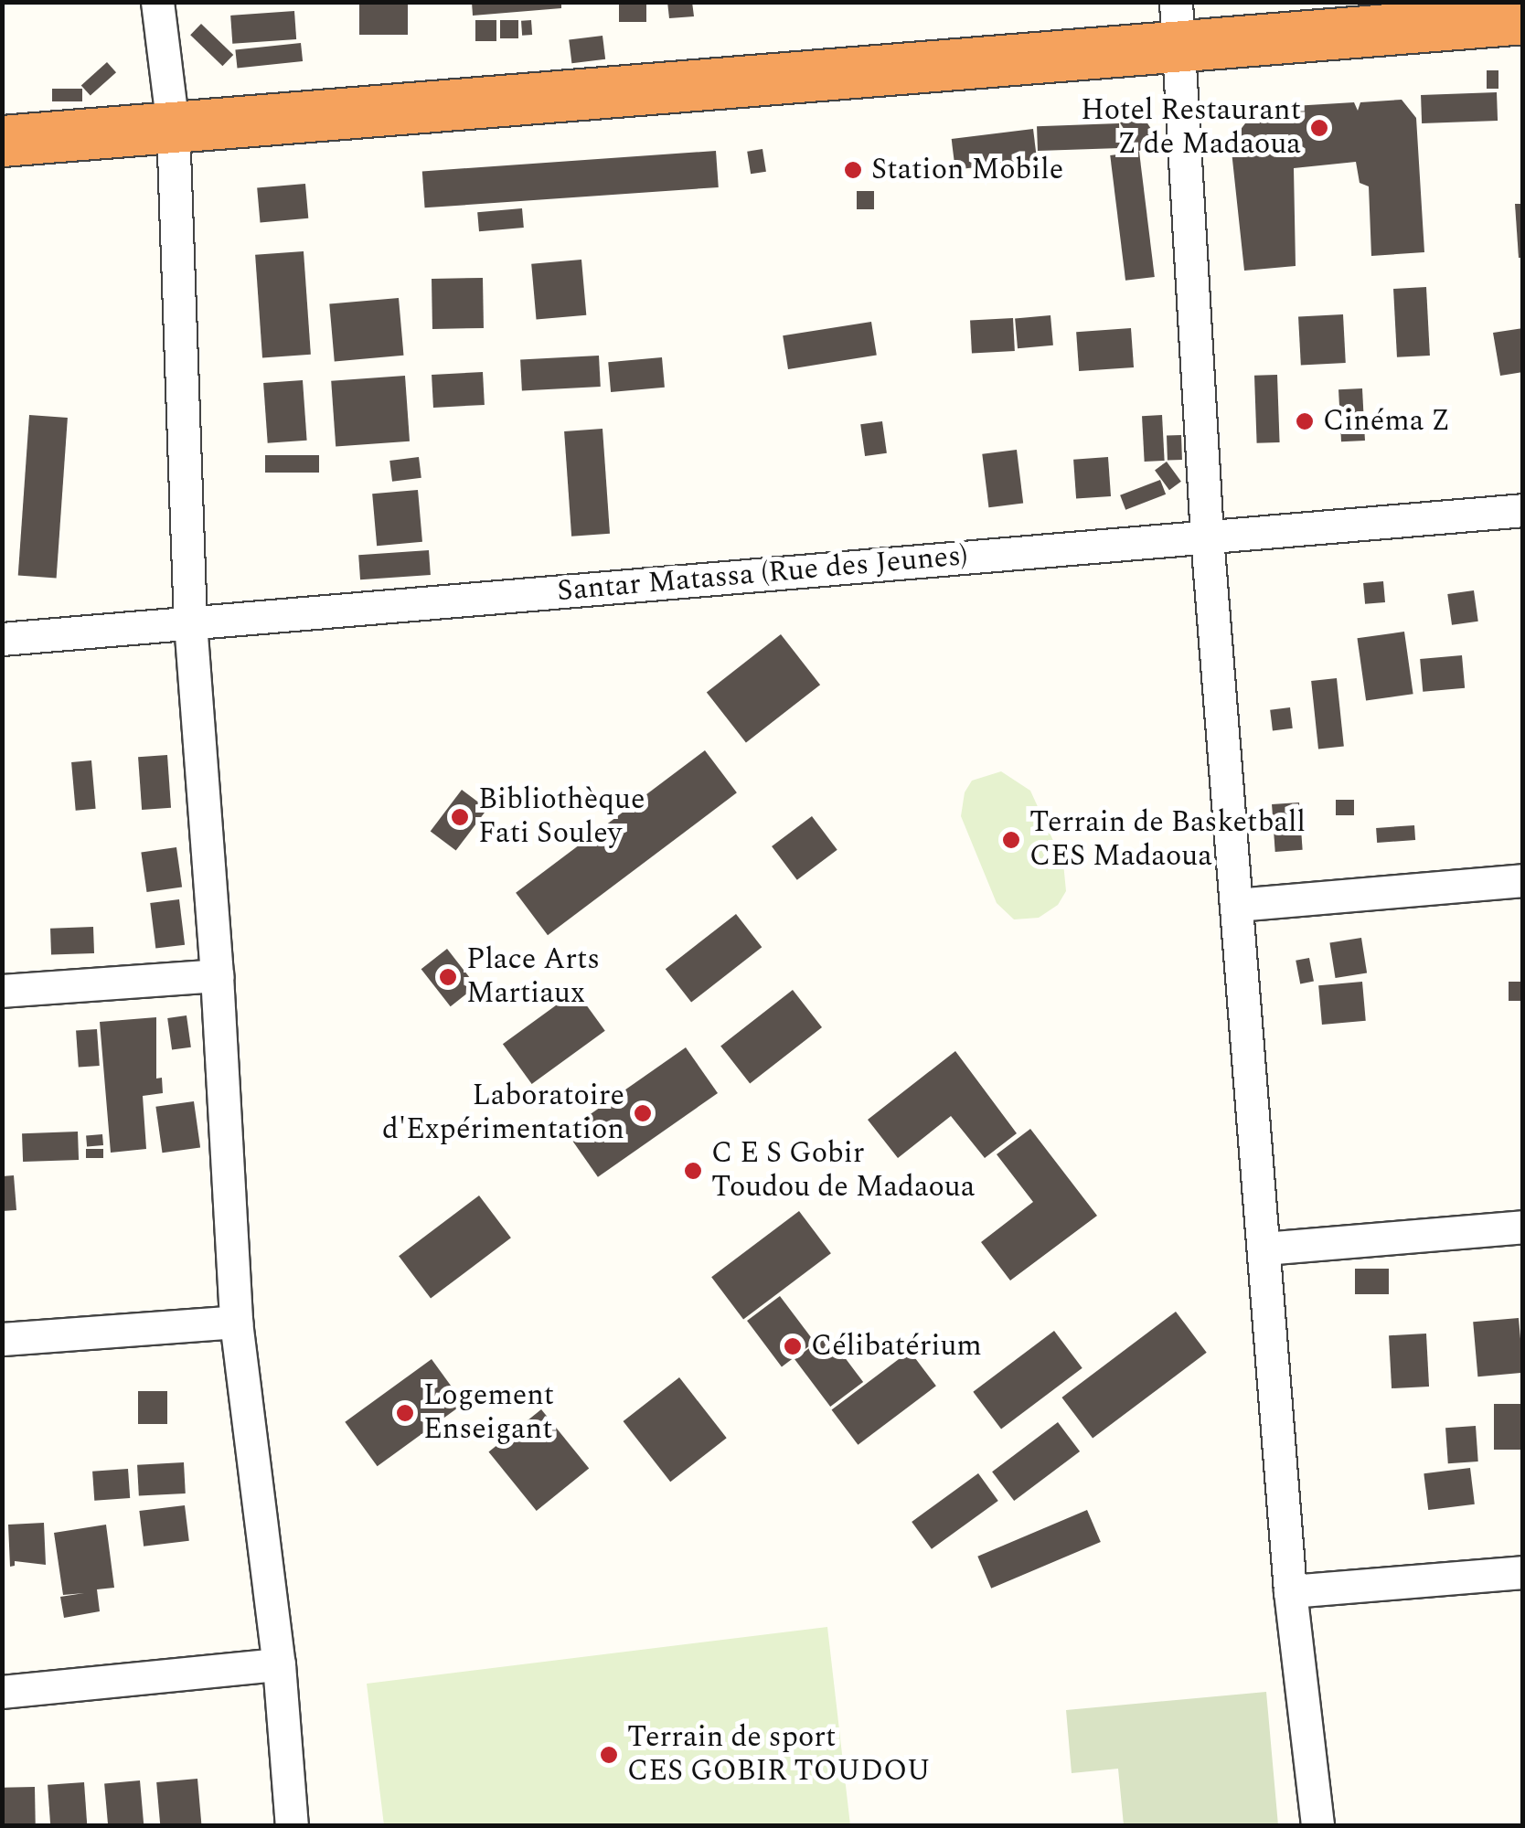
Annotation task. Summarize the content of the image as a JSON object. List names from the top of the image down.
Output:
{
  "streets": {
    "street": ["Santar Matassa (Rue des Jeunes)"]
  },
  "places": [
    "Hotel Restaurant Z de Madaoua",
    "Station Mobile",
    "Cinéma Z",
    "Bibliothèque Fati Souley",
    "Terrain de Basketball CES Madaoua",
    "Place Arts Martiaux",
    "Laboratoire d'Expérimentation",
    "C E S Gobir Toudou de Madaoua",
    "Célibatérium",
    "Logement Enseigant",
    "Terrain de sport CES GOBIR TOUDOU"
  ]
}
